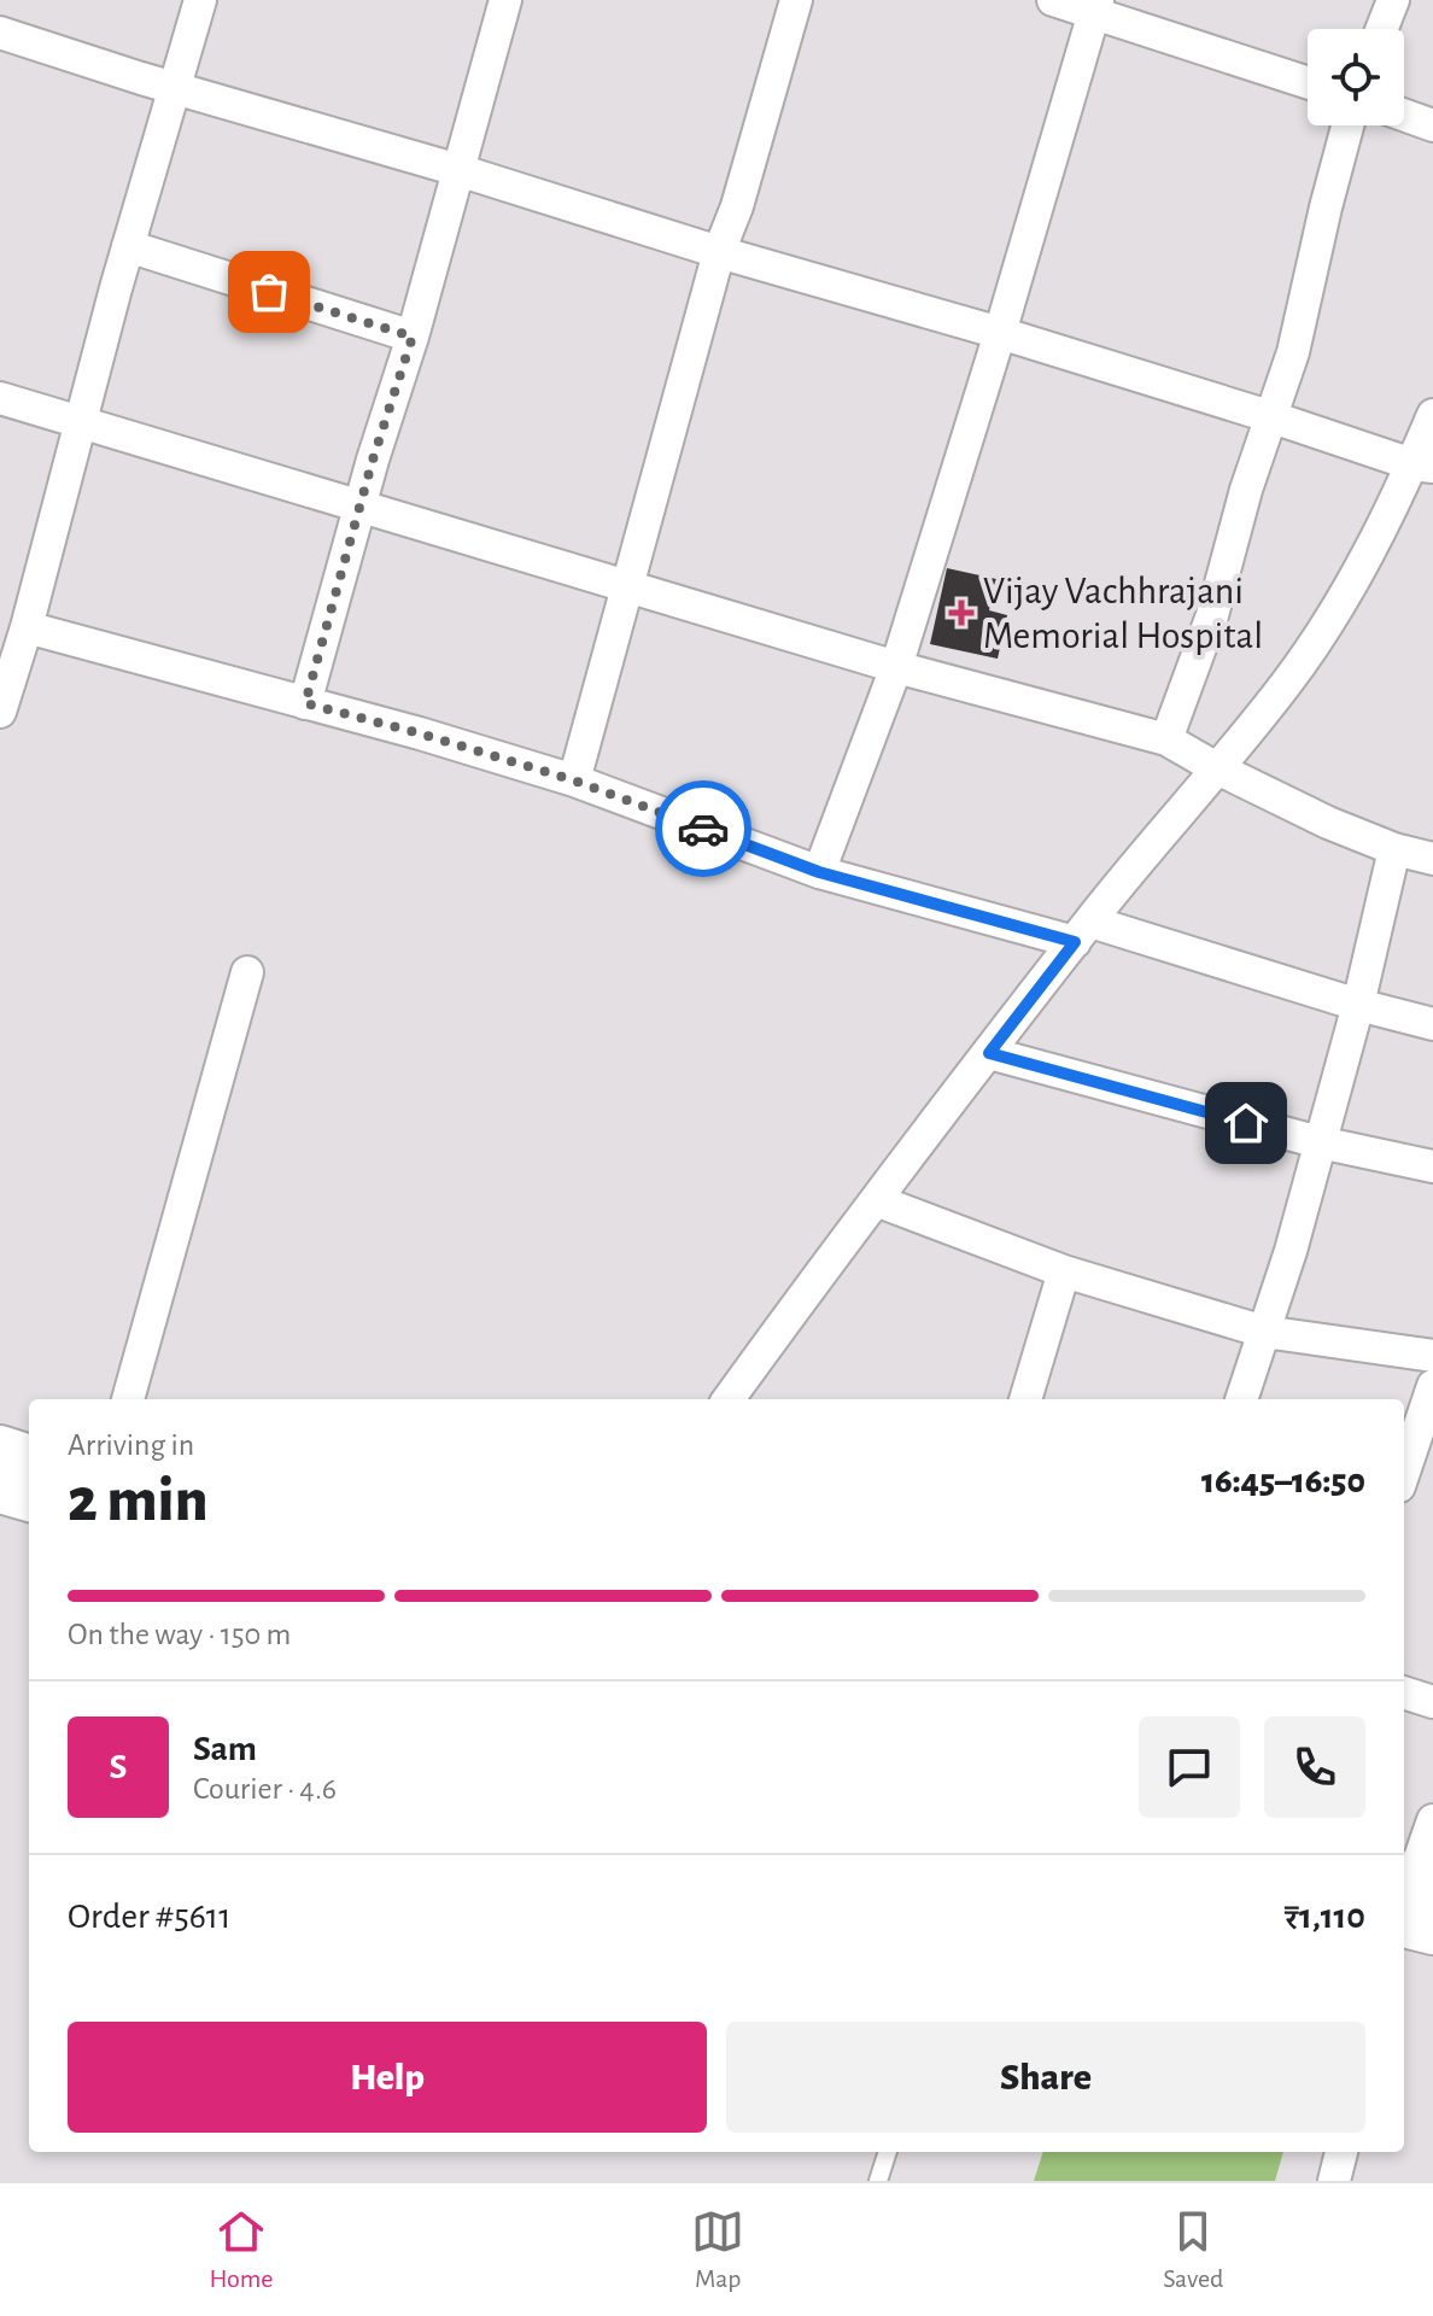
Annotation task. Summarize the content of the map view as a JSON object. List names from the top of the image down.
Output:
{
  "places": {
    "health": ["Vijay Vachhrajani Memorial Hospital"]
  },
  "page": {
    "heading": ["2 min", "Arriving in", "16:45–16:50"],
    "panel": [
      "Sam",
      "Courier · 4.6",
      "Order #5611",
      "₹1,110"
    ],
    "bar": "On the way · 150 m",
    "round": "S",
    "buttons": ["Help", "Share"],
    "tabs": ["Home", "Map", "Saved"]
  }
}
